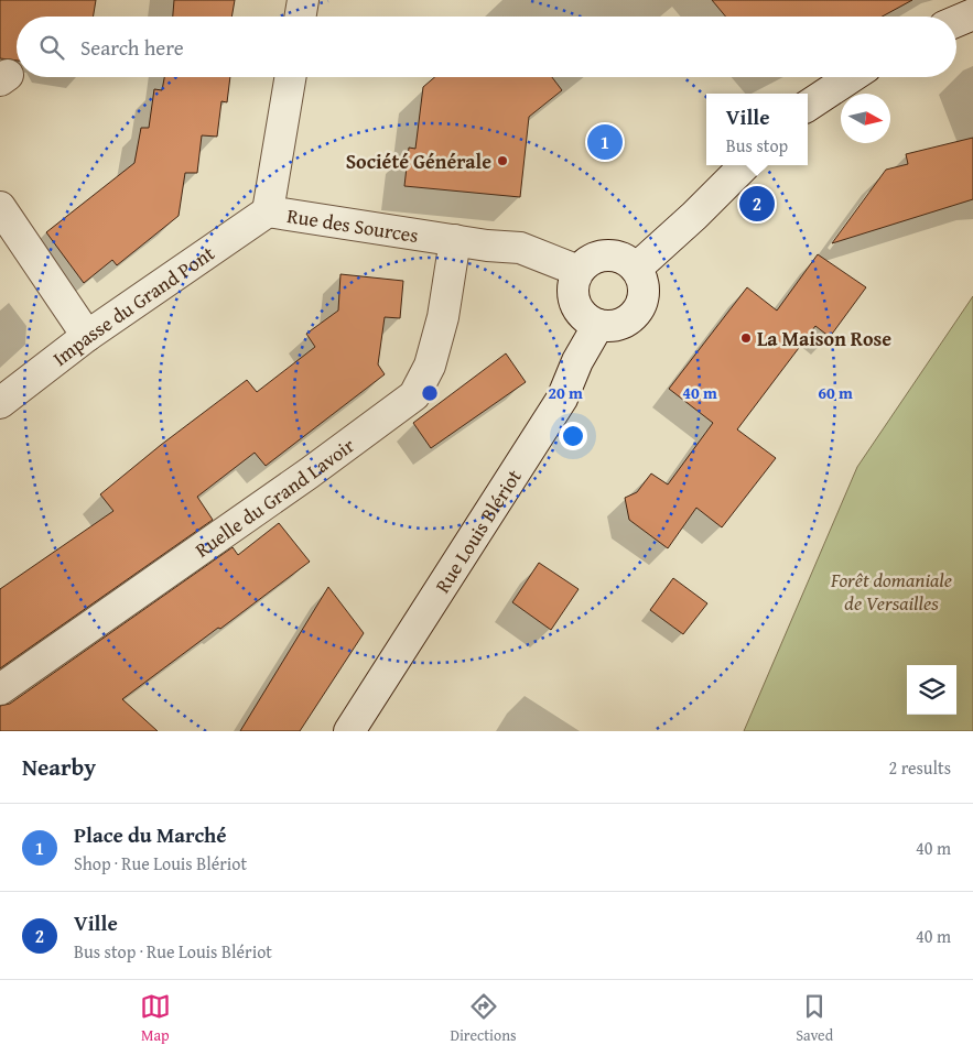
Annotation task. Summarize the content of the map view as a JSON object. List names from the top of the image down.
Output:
{
  "streets": {
    "street": [
      "Rue des Sources",
      "Impasse du Grand Pont",
      "Ruelle du Grand Lavoir",
      "Rue Louis Blériot"
    ]
  },
  "crossings": [
    ["Rue des Sources", "Impasse du Grand Pont"],
    ["Rue des Sources", "Ruelle du Grand Lavoir"],
    ["Rue des Sources", "Rue Louis Blériot"]
  ],
  "parks": ["Forêt domaniale de Versailles"],
  "places": ["Société Générale", "La Maison Rose"],
  "north": "right",
  "page": {
    "search": "Search here",
    "popup": ["Ville", "Bus stop"],
    "pins": ["1", "2"],
    "heading": ["Nearby", "2 results"],
    "list": [
      {
        "mark": "1",
        "name": "Place du Marché",
        "note": "Shop · Rue Louis Blériot",
        "value": "40 m"
      },
      {
        "mark": "2",
        "name": "Ville",
        "note": "Bus stop · Rue Louis Blériot",
        "value": "40 m"
      }
    ],
    "nav": ["Map", "Directions", "Saved"]
  },
  "rings": ["20 m", "40 m", "60 m"]
}
